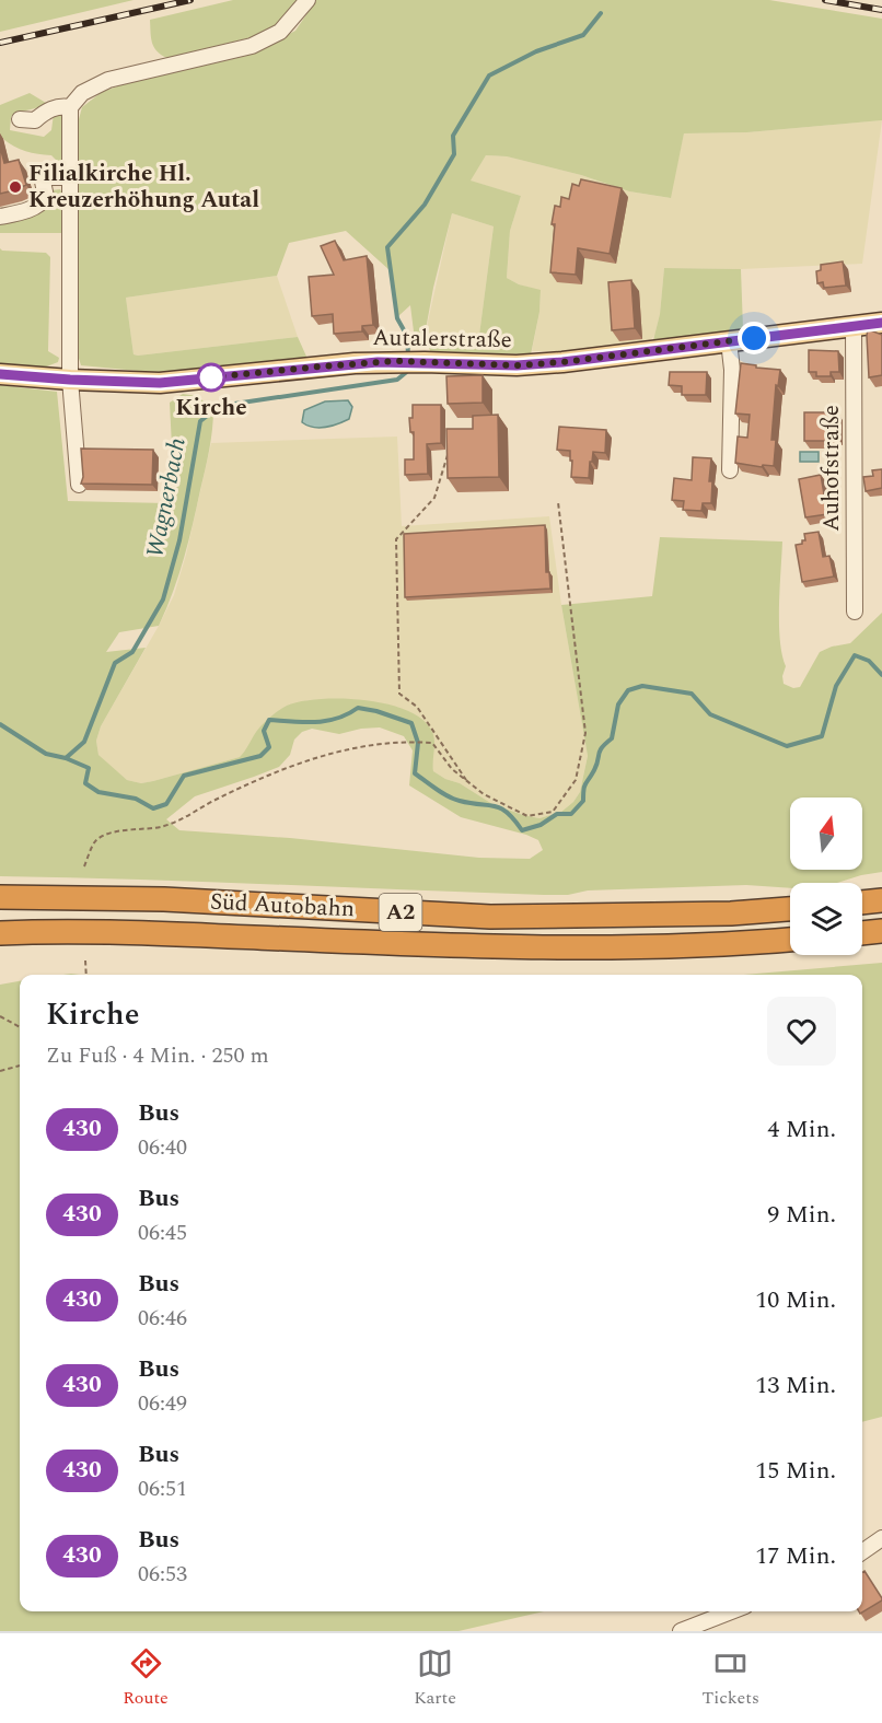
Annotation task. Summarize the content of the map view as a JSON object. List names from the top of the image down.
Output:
{
  "streets": {
    "highway": ["Süd Autobahn", "A2"],
    "main road": ["Autalerstraße"],
    "street": ["Auhofstraße"]
  },
  "crossings": [
    ["Autalerstraße", "Auhofstraße"]
  ],
  "water": ["Wagnerbach"],
  "places": ["Filialkirche Hl. Kreuzerhöhung Autal", "Kirche"],
  "lines": ["bus line 430"],
  "north": "top",
  "page": {
    "heading": ["Kirche", "Zu Fuß · 4 Min. · 250 m"],
    "list": [
      {
        "mark": "430",
        "name": "Bus",
        "note": "06:40",
        "value": "4 Min."
      },
      {
        "mark": "430",
        "name": "Bus",
        "note": "06:45",
        "value": "9 Min."
      },
      {
        "mark": "430",
        "name": "Bus",
        "note": "06:46",
        "value": "10 Min."
      },
      {
        "mark": "430",
        "name": "Bus",
        "note": "06:49",
        "value": "13 Min."
      },
      {
        "mark": "430",
        "name": "Bus",
        "note": "06:51",
        "value": "15 Min."
      },
      {
        "mark": "430",
        "name": "Bus",
        "note": "06:53",
        "value": "17 Min."
      }
    ],
    "tabs": ["Route", "Karte", "Tickets"]
  }
}
